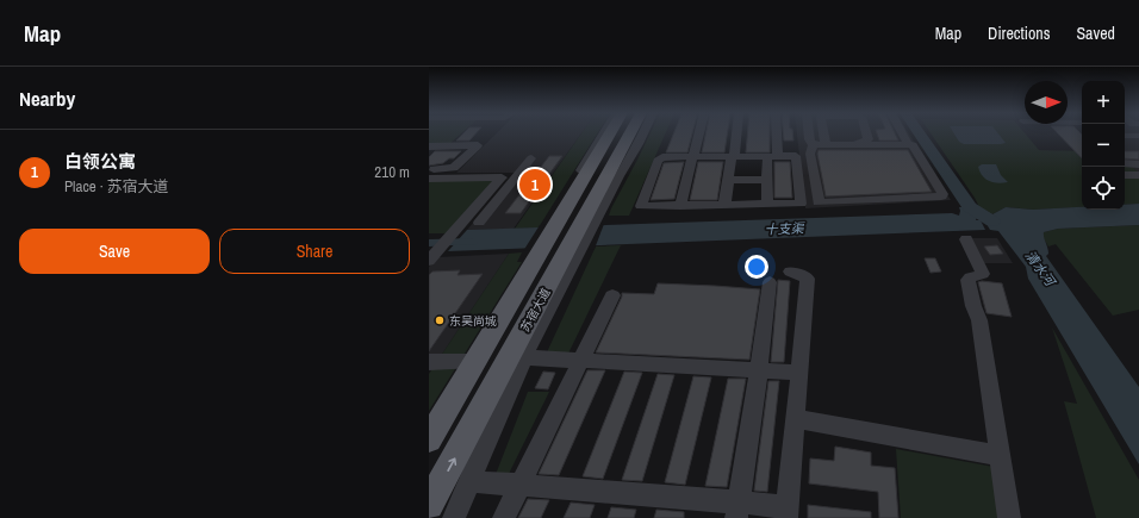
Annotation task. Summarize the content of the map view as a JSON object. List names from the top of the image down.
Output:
{
  "streets": {
    "main road": ["苏宿大道"]
  },
  "water": ["十支渠", "清水河"],
  "places": ["东吴尚城"],
  "north": "right",
  "page": {
    "header": "Map",
    "nav": ["Map", "Directions", "Saved"],
    "heading": "Nearby",
    "map_buttons": ["+", "−"],
    "list": [
      {
        "mark": "1",
        "name": "白领公寓",
        "note": "Place · 苏宿大道",
        "value": "210 m"
      }
    ],
    "pins": "1",
    "buttons": ["Save", "Share"]
  }
}
